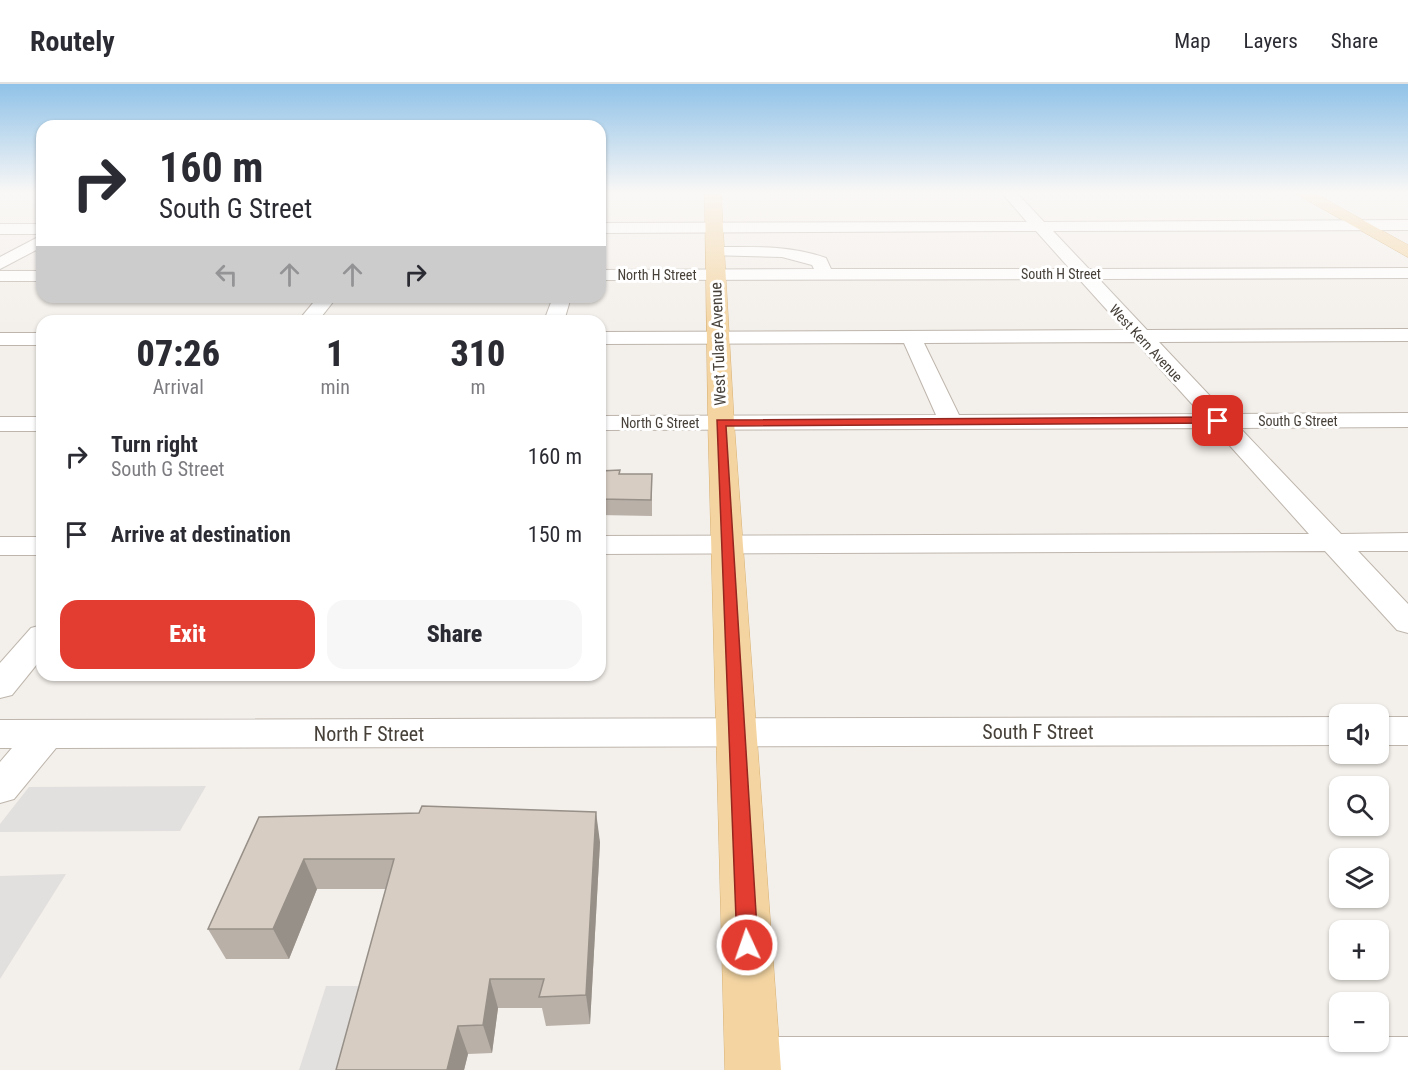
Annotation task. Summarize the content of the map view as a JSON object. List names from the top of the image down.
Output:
{
  "streets": {
    "main road": ["West Tulare Avenue"],
    "street": [
      "South H Street",
      "North H Street",
      "West Kern Avenue",
      "South G Street",
      "North G Street",
      "South F Street",
      "North F Street"
    ]
  },
  "crossings": [
    ["South H Street", "West Kern Avenue"],
    ["West Kern Avenue", "South G Street"],
    ["West Tulare Avenue", "South G Street"],
    ["West Tulare Avenue", "North G Street"],
    ["West Tulare Avenue", "South F Street"],
    ["West Tulare Avenue", "North F Street"],
    ["South G Street", "North G Street"],
    ["South F Street", "North F Street"]
  ],
  "page": {
    "header": "Routely",
    "nav": ["Map", "Layers", "Share"],
    "turn": ["160 m", "South G Street"],
    "eta": [
      "07:26",
      "Arrival",
      "1",
      "min",
      "310",
      "m"
    ],
    "list": [
      {
        "name": "Turn right",
        "note": "South G Street",
        "value": "160 m"
      },
      {
        "name": "Arrive at destination",
        "value": "150 m"
      }
    ],
    "buttons": ["Exit", "Share"],
    "map_buttons": ["+", "−"]
  }
}
